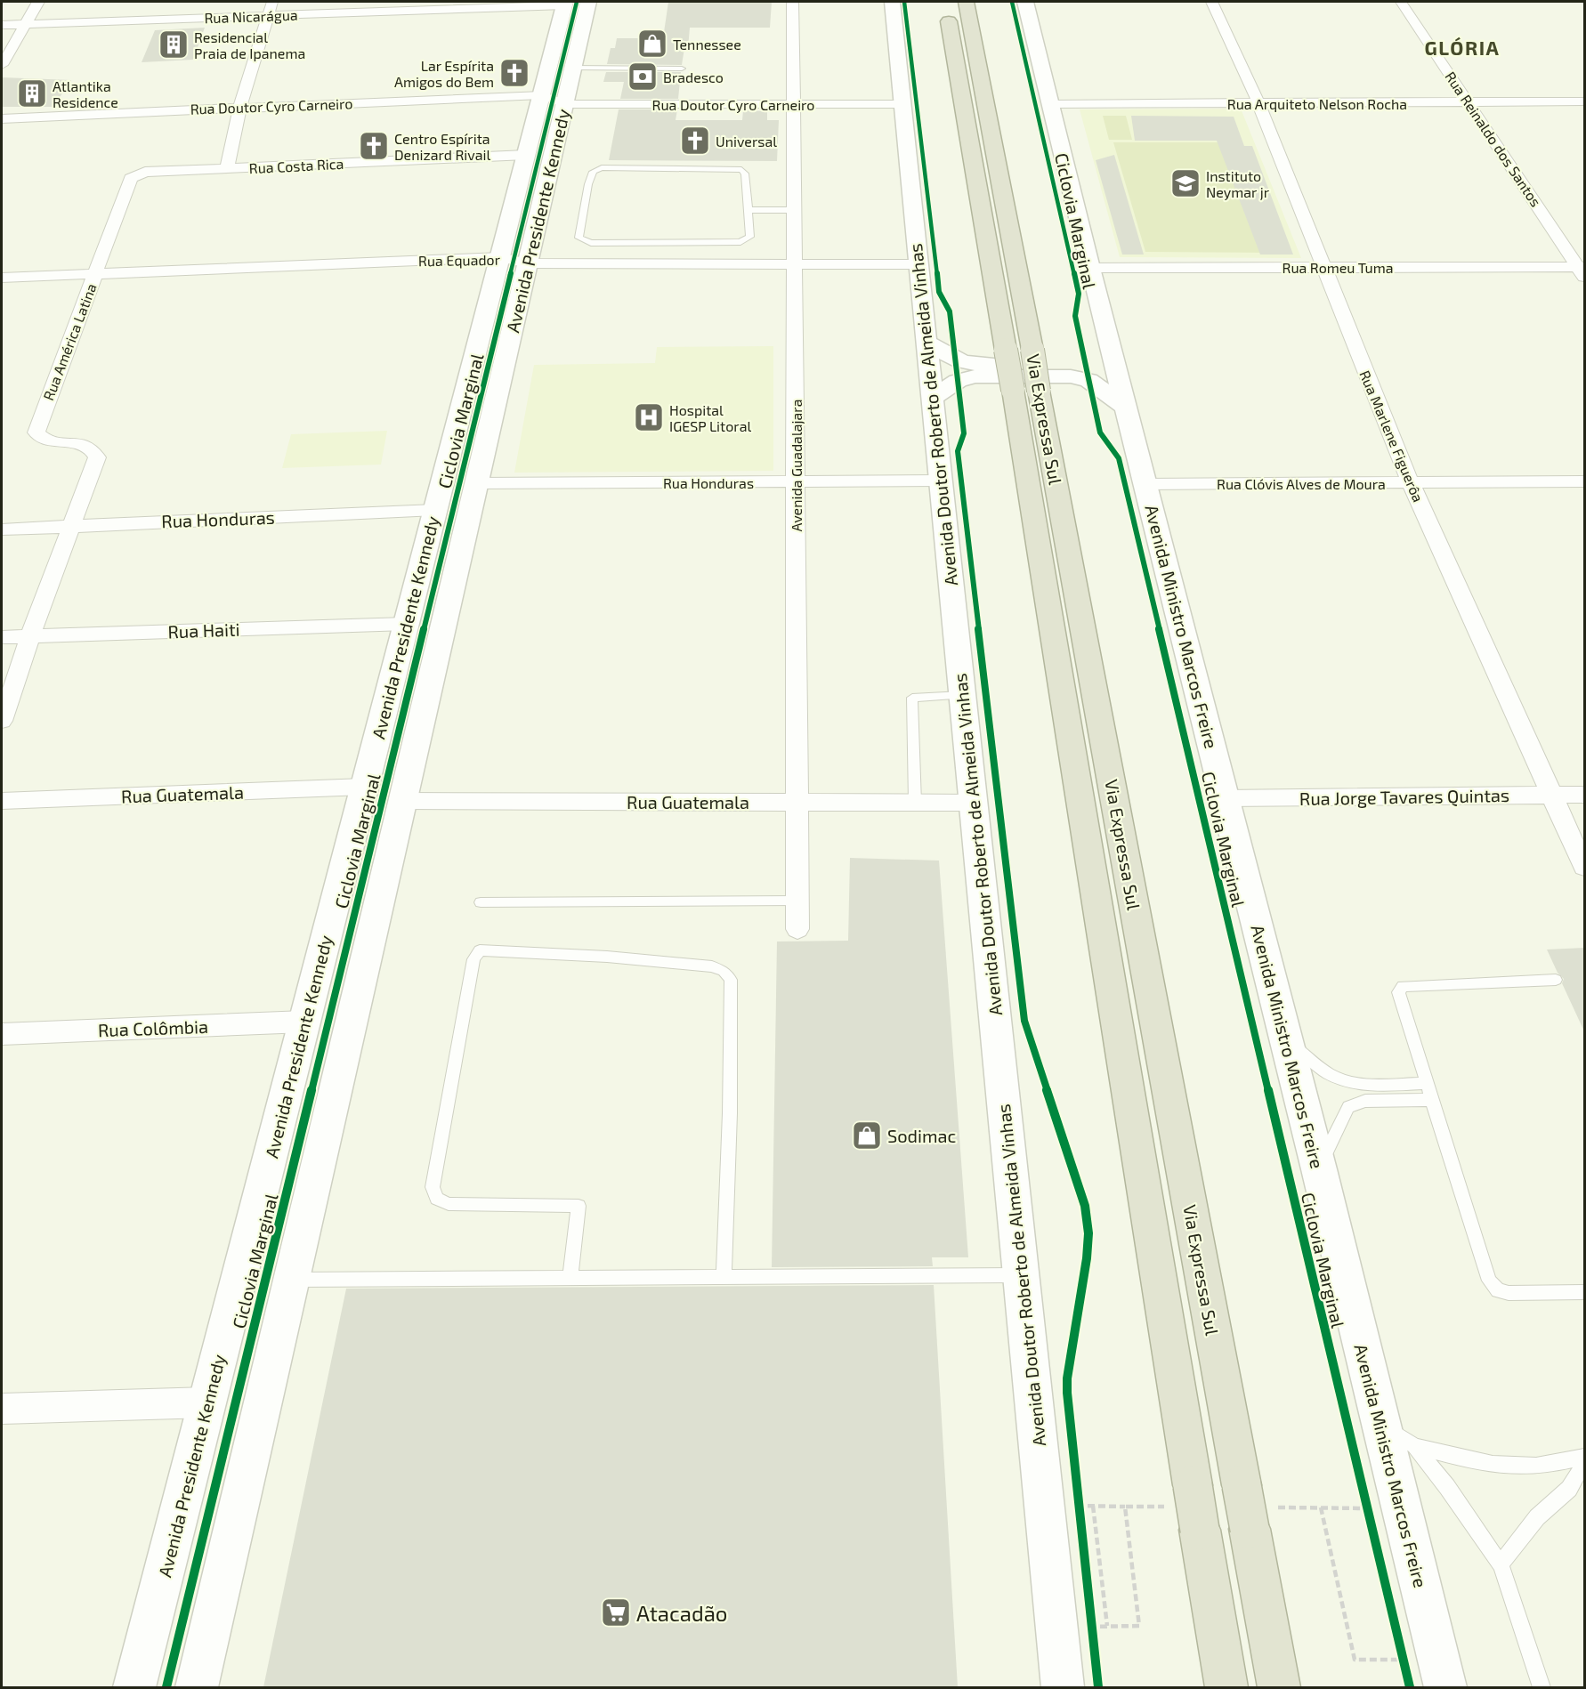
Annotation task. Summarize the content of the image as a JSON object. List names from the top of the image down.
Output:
{
  "streets": {
    "highway": ["Via Expressa Sul"],
    "main road": ["Avenida Presidente Kennedy", "Avenida Doutor Roberto de Almeida Vinhas", "Avenida Ministro Marcos Freire"],
    "street": [
      "Rua Nicarágua",
      "Rua Arquiteto Nelson Rocha",
      "Rua Doutor Cyro Carneiro",
      "Rua Reinaldo dos Santos",
      "Rua Costa Rica",
      "Rua Equador",
      "Rua Romeu Tuma",
      "Rua América Latina",
      "Rua Marlene Figuerôa",
      "Avenida Guadalajara",
      "Rua Honduras",
      "Rua Clóvis Alves de Moura",
      "Rua Haiti",
      "Rua Guatemala",
      "Rua Jorge Tavares Quintas",
      "Rua Colômbia"
    ],
    "cycle path": ["Ciclovia Marginal"]
  },
  "crossings": [
    ["Rua Nicarágua", "Avenida Presidente Kennedy"],
    ["Rua Arquiteto Nelson Rocha", "Rua Reinaldo dos Santos"],
    ["Rua Arquiteto Nelson Rocha", "Rua Marlene Figuerôa"],
    ["Rua Arquiteto Nelson Rocha", "Avenida Ministro Marcos Freire"],
    ["Rua Doutor Cyro Carneiro", "Avenida Presidente Kennedy"],
    ["Rua Doutor Cyro Carneiro", "Avenida Doutor Roberto de Almeida Vinhas"],
    ["Rua Doutor Cyro Carneiro", "Avenida Guadalajara"],
    ["Rua Reinaldo dos Santos", "Rua Romeu Tuma"],
    ["Rua Costa Rica", "Avenida Presidente Kennedy"],
    ["Rua Costa Rica", "Rua América Latina"],
    ["Avenida Presidente Kennedy", "Rua Equador"],
    ["Avenida Presidente Kennedy", "Rua Honduras"],
    ["Avenida Presidente Kennedy", "Rua Haiti"],
    ["Avenida Presidente Kennedy", "Rua Guatemala"],
    ["Avenida Presidente Kennedy", "Rua Colômbia"],
    ["Rua Equador", "Rua América Latina"],
    ["Rua Equador", "Avenida Doutor Roberto de Almeida Vinhas"],
    ["Rua Equador", "Avenida Guadalajara"],
    ["Rua Romeu Tuma", "Rua Marlene Figuerôa"],
    ["Rua Romeu Tuma", "Avenida Ministro Marcos Freire"],
    ["Rua América Latina", "Rua Honduras"],
    ["Rua América Latina", "Rua Haiti"],
    ["Avenida Doutor Roberto de Almeida Vinhas", "Rua Honduras"],
    ["Avenida Doutor Roberto de Almeida Vinhas", "Rua Guatemala"],
    ["Rua Marlene Figuerôa", "Rua Clóvis Alves de Moura"],
    ["Rua Marlene Figuerôa", "Rua Jorge Tavares Quintas"],
    ["Avenida Guadalajara", "Rua Honduras"],
    ["Avenida Guadalajara", "Rua Guatemala"],
    ["Rua Clóvis Alves de Moura", "Avenida Ministro Marcos Freire"],
    ["Avenida Ministro Marcos Freire", "Rua Jorge Tavares Quintas"]
  ],
  "districts": ["GLÓRIA"],
  "places": {
    "shop": ["Tennessee", "Sodimac"],
    "building": ["Residencial Praia de Ipanema", "Atlantika Residence"],
    "church": ["Lar Espírita Amigos do Bem", "Universal", "Centro Espírita Denizard Rivail"],
    "bank": ["Bradesco"],
    "school or university": ["Instituto Neymar jr"],
    "hospital": ["Hospital IGESP Litoral"],
    "supermarket": ["Atacadão"]
  }
}
